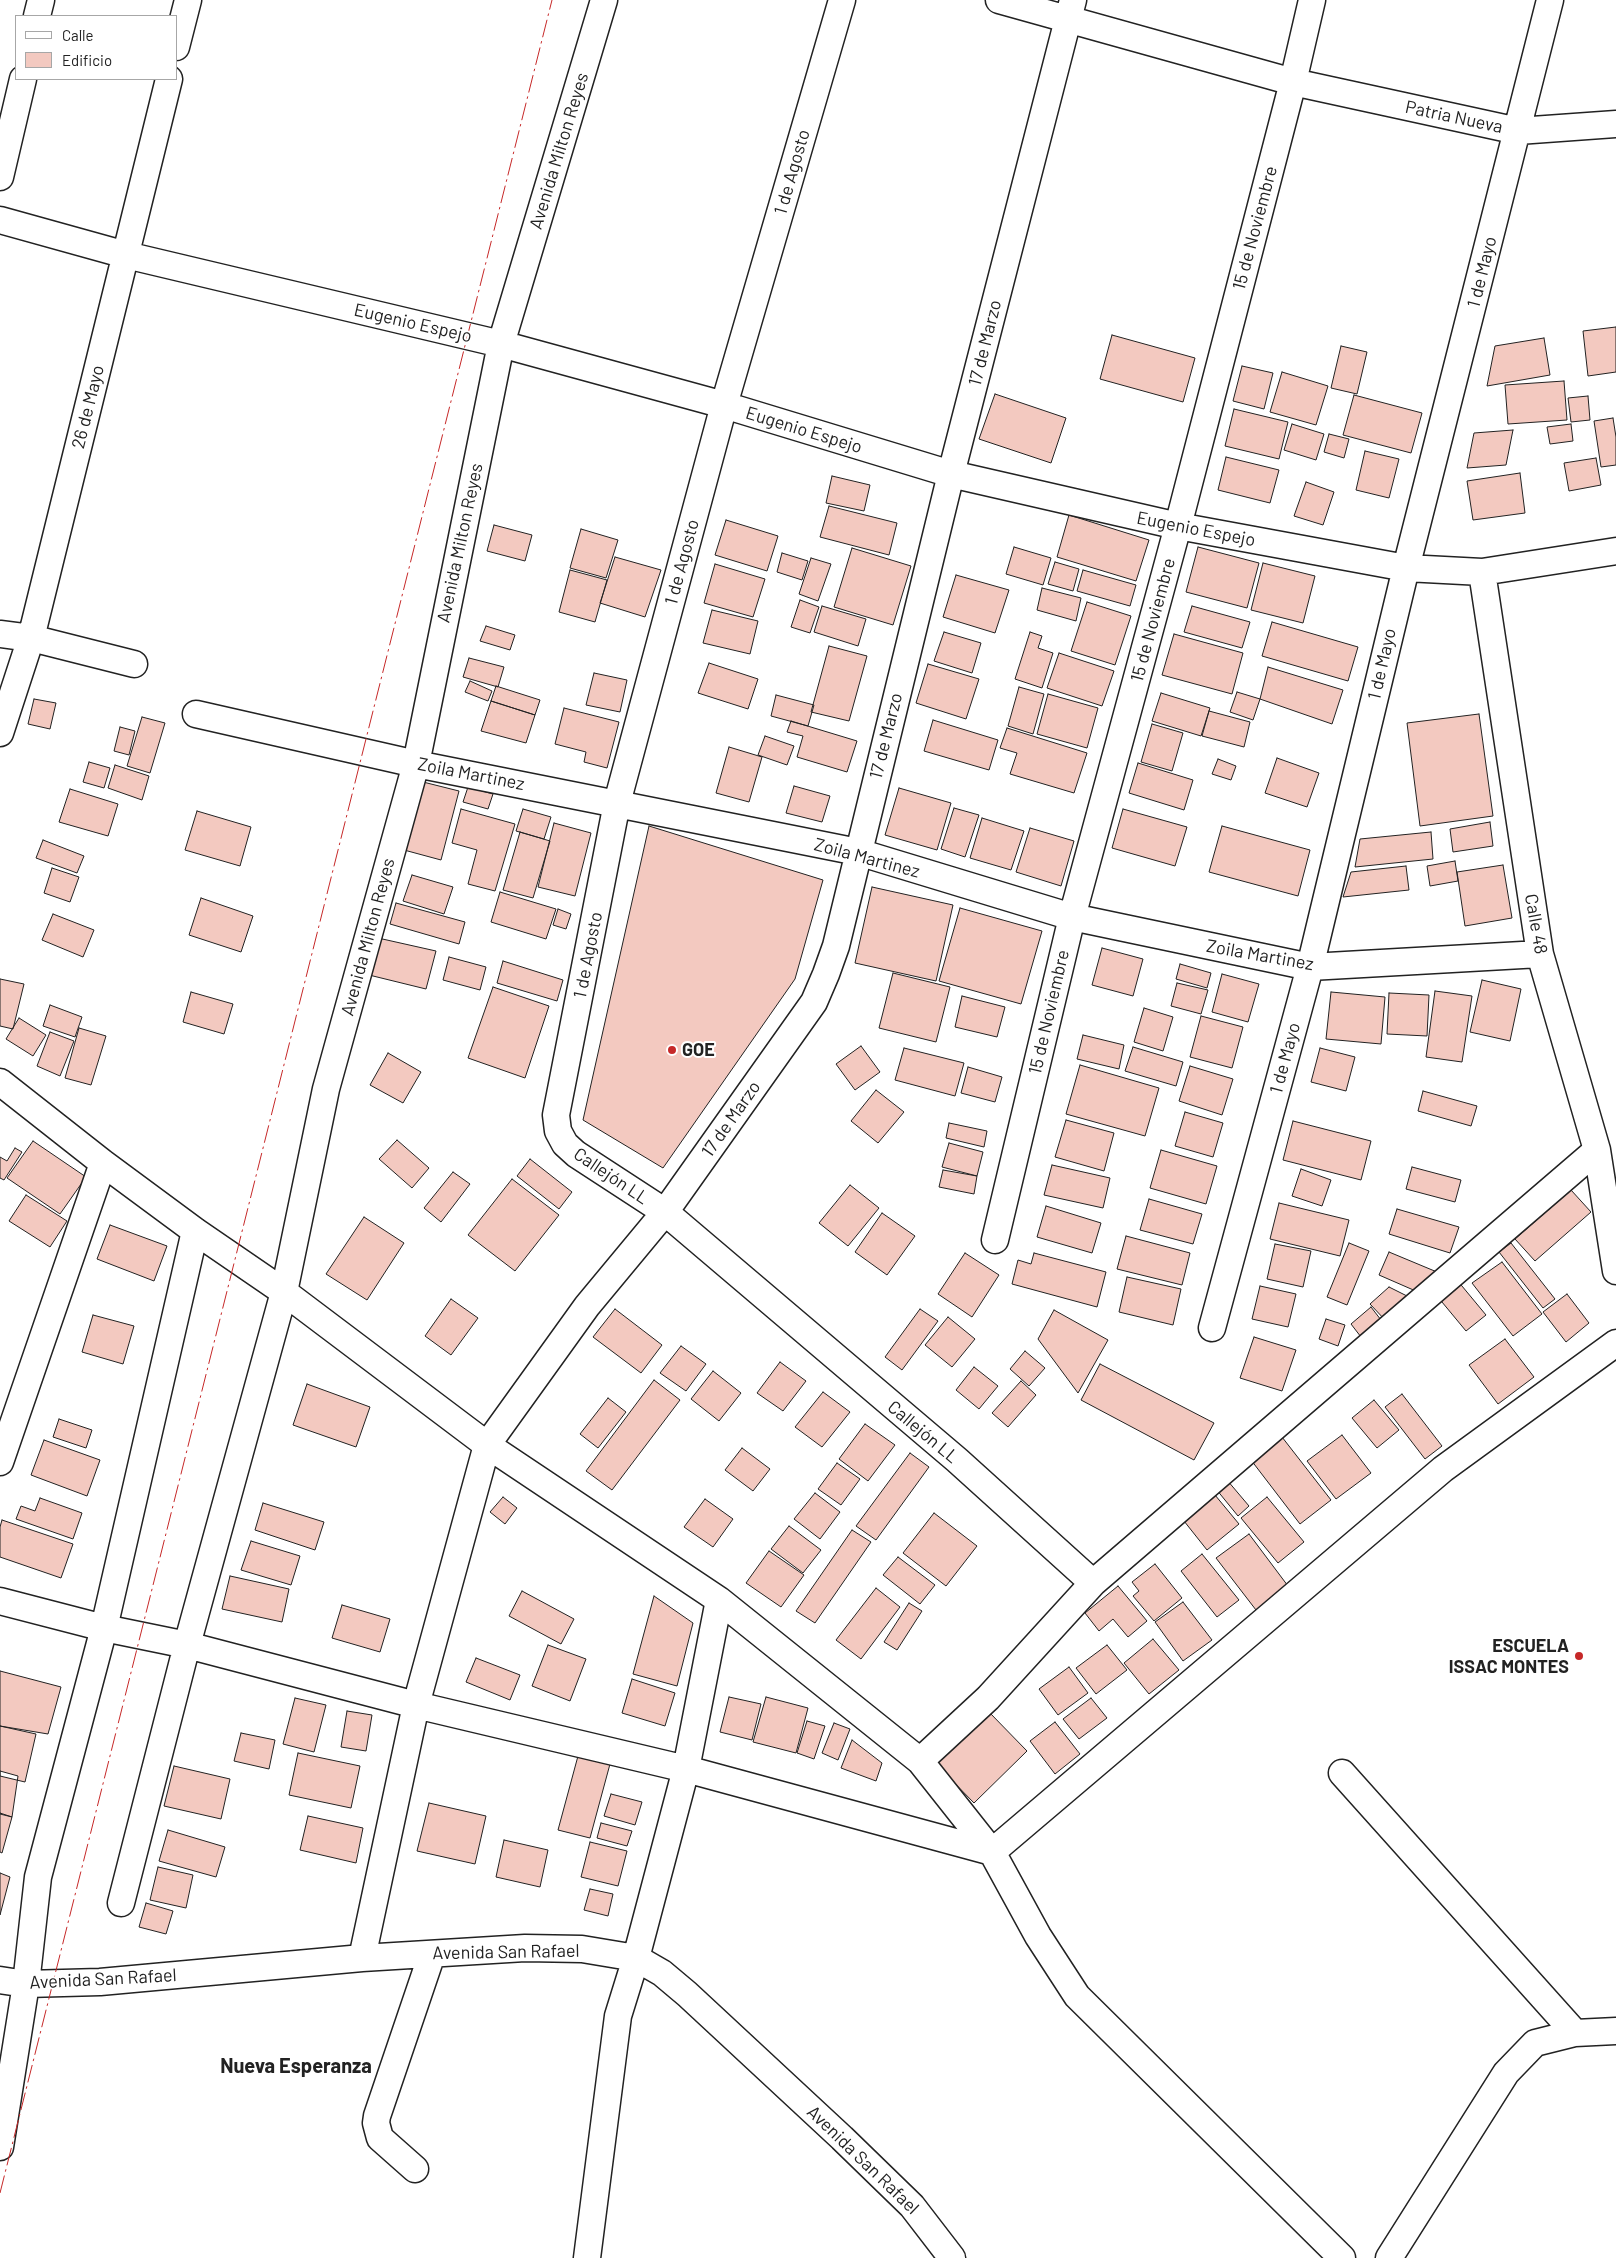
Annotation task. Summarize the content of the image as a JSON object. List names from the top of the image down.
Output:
{
  "streets": {
    "street": [
      "Patria Nueva",
      "Avenida Milton Reyes",
      "1 de Agosto",
      "15 de Noviembre",
      "1 de Mayo",
      "Eugenio Espejo",
      "17 de Marzo",
      "26 de Mayo",
      "Zoila Martinez",
      "Calle 48",
      "Callejón LL",
      "Avenida San Rafael"
    ]
  },
  "crossings": [
    ["Patria Nueva", "15 de Noviembre"],
    ["Patria Nueva", "1 de Mayo"],
    ["Patria Nueva", "17 de Marzo"],
    ["Avenida Milton Reyes", "Eugenio Espejo"],
    ["Avenida Milton Reyes", "Zoila Martinez"],
    ["1 de Agosto", "Eugenio Espejo"],
    ["1 de Agosto", "Zoila Martinez"],
    ["1 de Agosto", "Callejón LL"],
    ["15 de Noviembre", "Eugenio Espejo"],
    ["15 de Noviembre", "Zoila Martinez"],
    ["1 de Mayo", "Eugenio Espejo"],
    ["1 de Mayo", "Zoila Martinez"],
    ["Eugenio Espejo", "17 de Marzo"],
    ["Eugenio Espejo", "26 de Mayo"],
    ["Eugenio Espejo", "Calle 48"],
    ["17 de Marzo", "Zoila Martinez"],
    ["17 de Marzo", "Callejón LL"],
    ["Zoila Martinez", "Calle 48"]
  ],
  "districts": ["Nueva Esperanza"],
  "places": ["GOE", "ESCUELA ISSAC MONTES"],
  "legend": ["Calle", "Edificio"]
}
